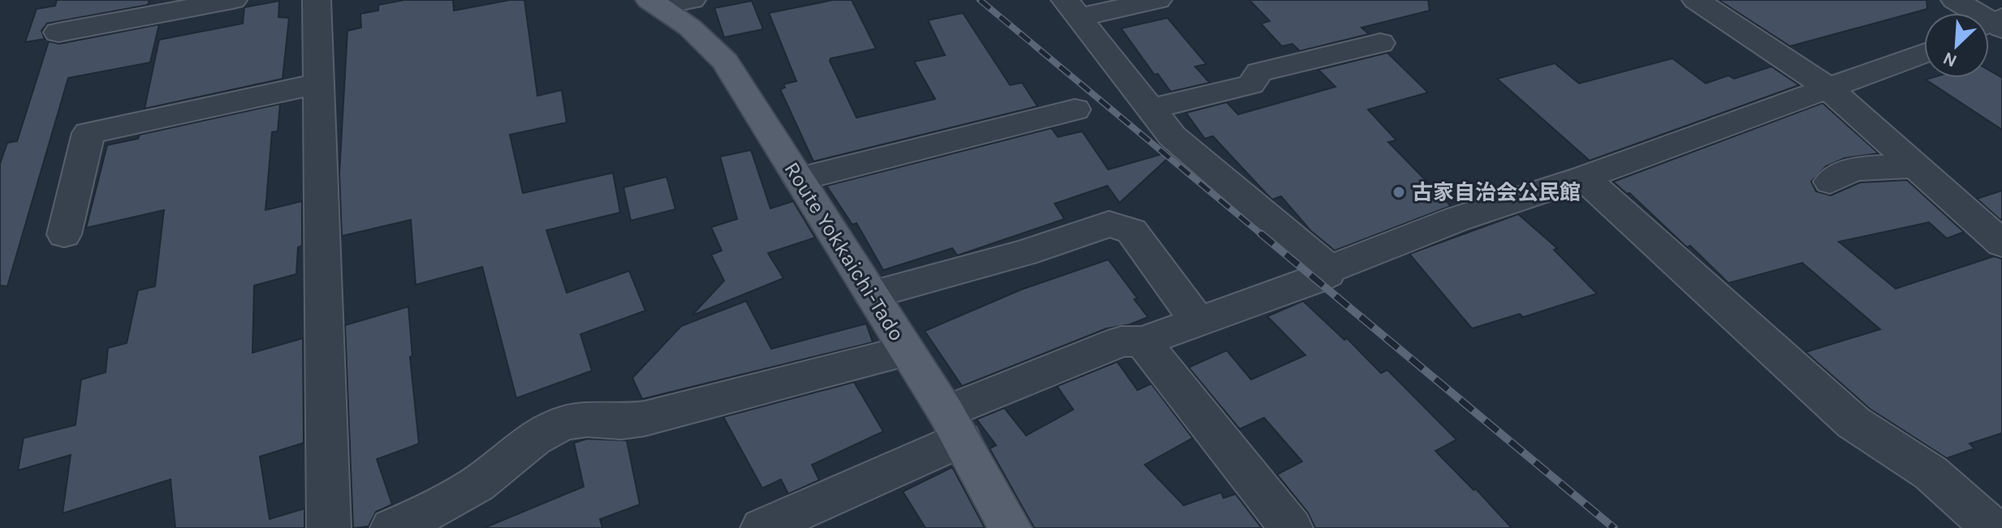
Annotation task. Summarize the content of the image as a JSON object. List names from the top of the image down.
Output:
{
  "streets": {
    "main road": ["Route Yokkaichi-Tado"]
  },
  "places": ["古家自治会公民館"],
  "north": "bottom left"
}
